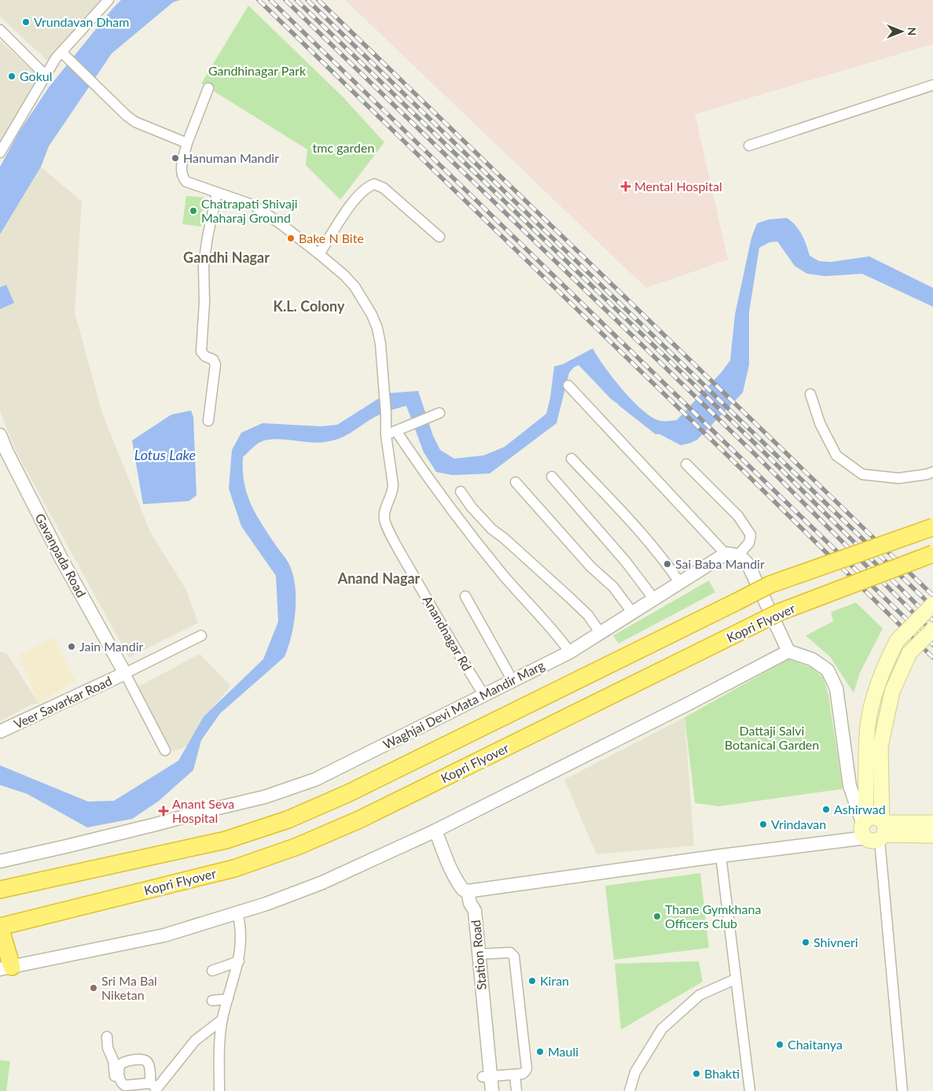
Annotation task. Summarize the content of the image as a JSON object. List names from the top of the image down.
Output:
{
  "streets": {
    "highway": ["Kopri Flyover"],
    "street": [
      "Gavanpada Road",
      "Anandnagar Rd",
      "Veer Savarkar Road",
      "Waghjai Devi Mata Mandir Marg",
      "Station Road"
    ]
  },
  "crossings": [
    ["Gavanpada Road", "Veer Savarkar Road"],
    ["Anandnagar Rd", "Waghjai Devi Mata Mandir Marg"]
  ],
  "districts": ["Gandhi Nagar", "K.L. Colony", "Anand Nagar"],
  "water": ["Lotus Lake"],
  "parks": ["Gandhinagar Park", "tmc garden", "Dattaji Salvi Botanical Garden"],
  "places": {
    "other": [
      "Vrundavan Dham",
      "Gokul",
      "Hanuman Mandir",
      "Chatrapati Shivaji Maharaj Ground",
      "Bake N Bite",
      "Sai Baba Mandir",
      "Jain Mandir",
      "Ashirwad",
      "Vrindavan",
      "Thane Gymkhana Officers Club",
      "Shivneri",
      "Kiran",
      "Sri Ma Bal Niketan",
      "Chaitanya",
      "Mauli",
      "Bhakti"
    ],
    "health": ["Mental Hospital", "Anant Seva Hospital"]
  },
  "north": "right"
}
